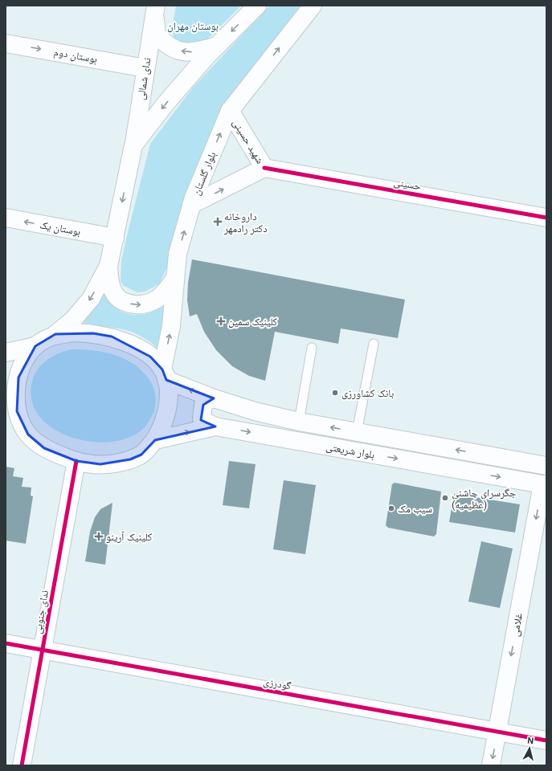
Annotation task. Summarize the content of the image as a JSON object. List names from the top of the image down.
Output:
{
  "streets": {
    "main road": [
      "بوستان دوم",
      "ندای شمالی",
      "شهید حسینی",
      "بلوار گلستان",
      "حسینی",
      "بوستان یک",
      "بلوار شریعتی",
      "ندای جنوبی",
      "غلامی",
      "گودرزی"
    ]
  },
  "crossings": [
    ["بوستان دوم", "ندای شمالی"],
    ["شهید حسینی", "بلوار گلستان"],
    ["شهید حسینی", "حسینی"],
    ["بلوار گلستان", "بلوار شریعتی"],
    ["بلوار شریعتی", "غلامی"],
    ["ندای جنوبی", "گودرزی"],
    ["غلامی", "گودرزی"]
  ],
  "one_way": ["بوستان دوم", "غلامی"],
  "parks": ["بوستان مهران"],
  "places": {
    "health": ["داروخانه دکتر رادمهر", "کلینیک سمین", "کلینیک آرینو"],
    "other": ["بانک کشاورزی", "جگرسرای چاشنی (عظیمیه)", "سیب مک"]
  },
  "north": "top"
}
